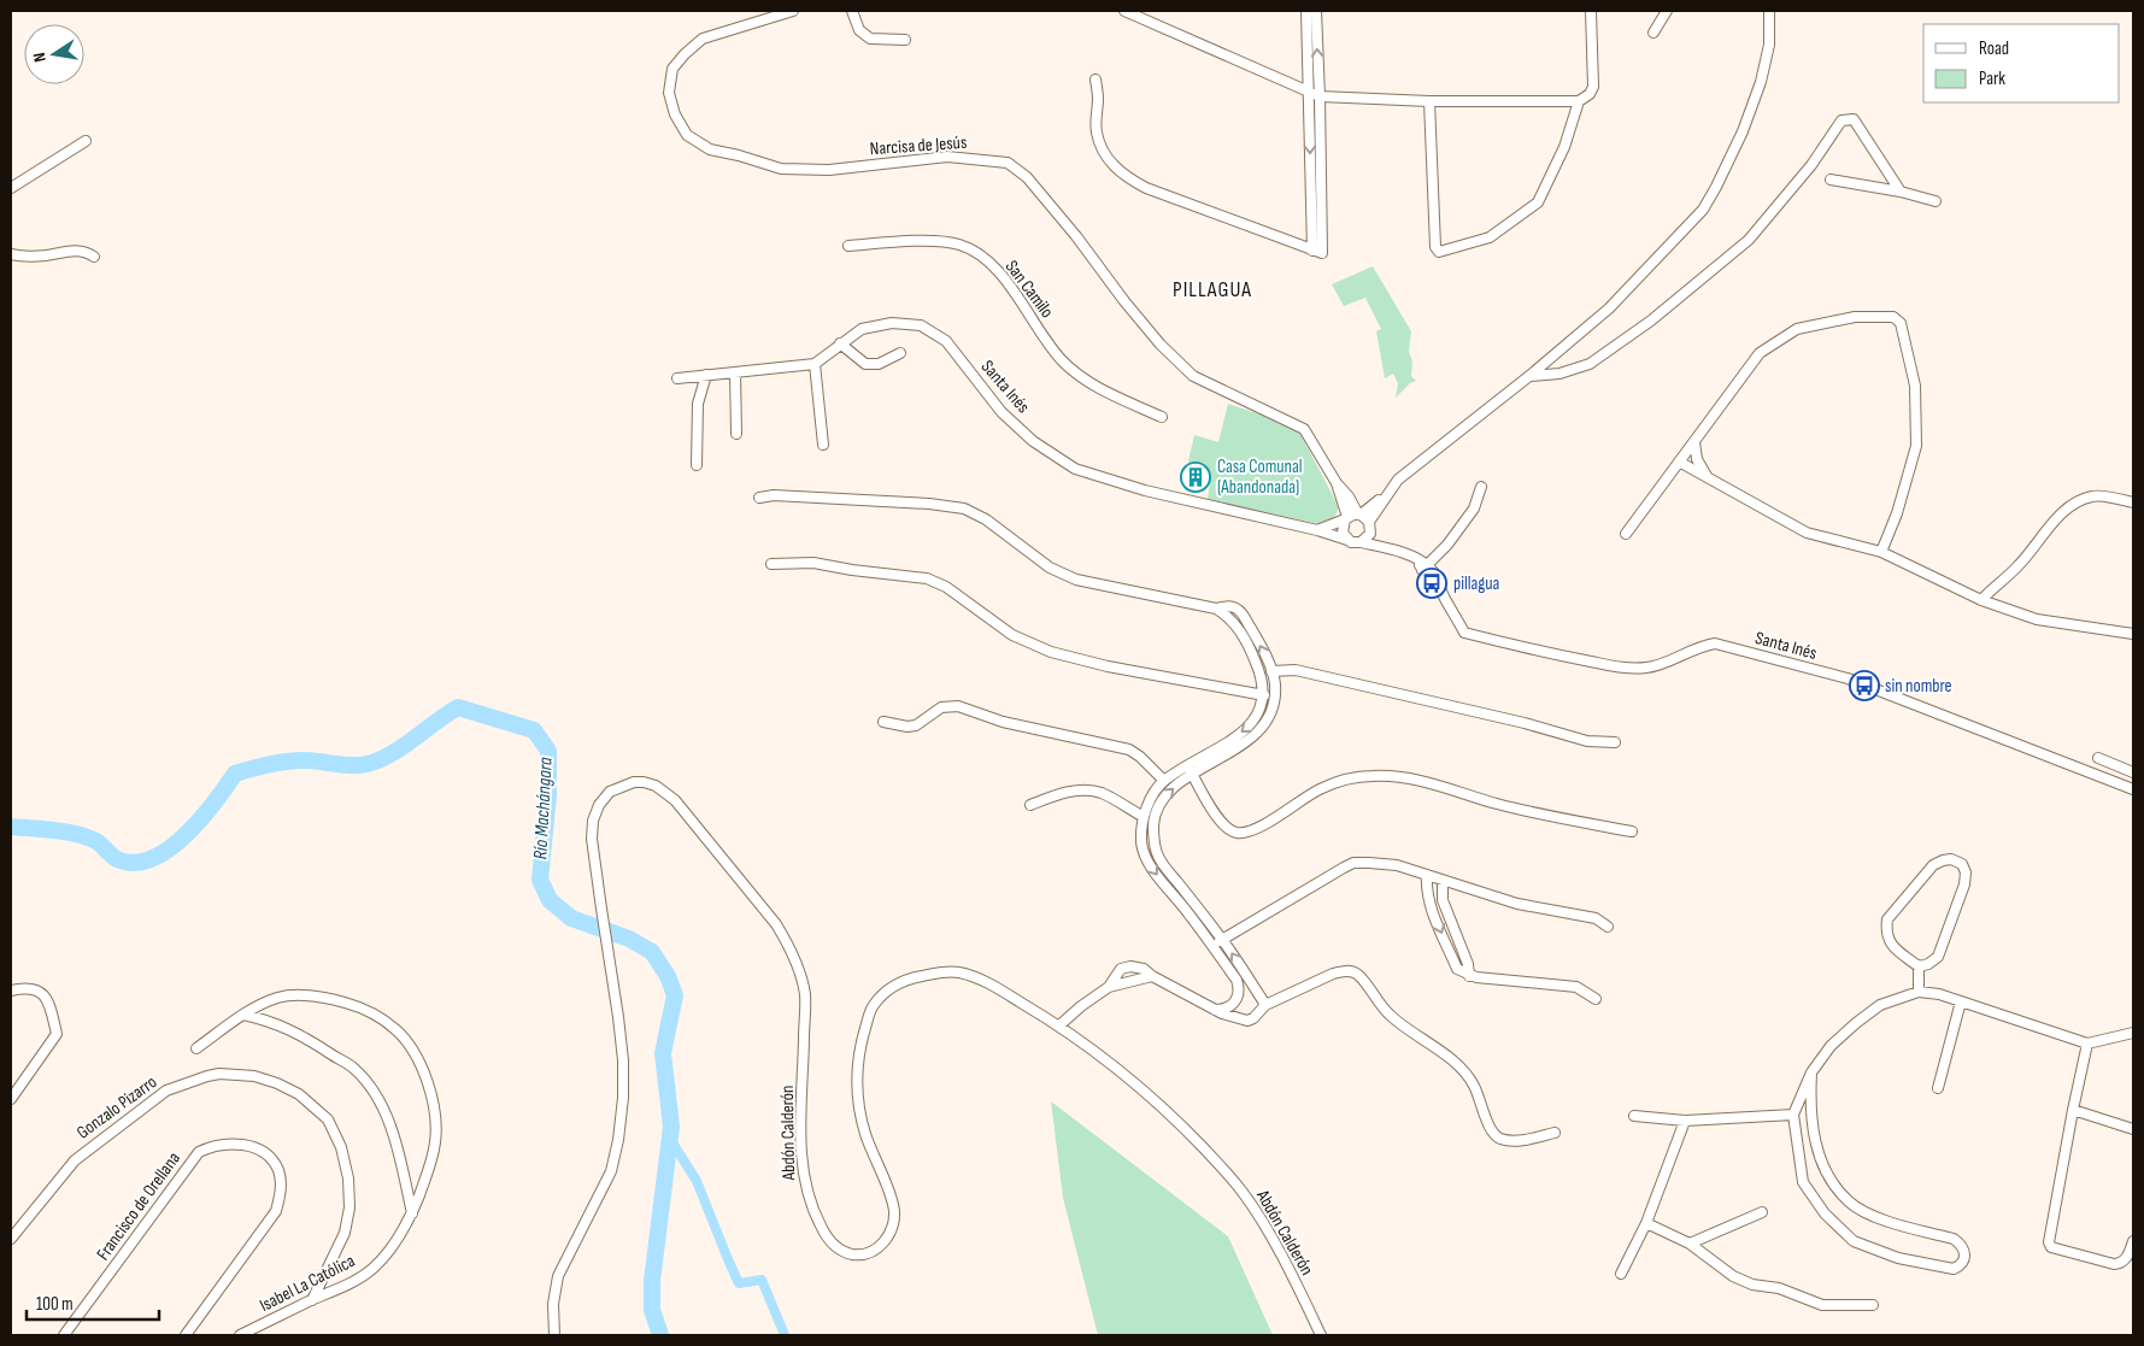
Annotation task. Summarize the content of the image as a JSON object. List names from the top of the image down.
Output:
{
  "streets": {
    "street": [
      "Narcisa de Jesús",
      "San Camilo",
      "Santa Inés",
      "Gonzalo Pizarro",
      "Abdón Calderón",
      "Francisco de Orellana",
      "Isabel La Católica"
    ]
  },
  "crossings": [
    ["Narcisa de Jesús", "Santa Inés"],
    ["Gonzalo Pizarro", "Isabel La Católica"]
  ],
  "districts": ["PILLAGUA"],
  "water": ["Río Machángara"],
  "places": {
    "building": ["Casa Comunal (Abandonada)"],
    "bus stop": ["pillagua", "sin nombre"]
  },
  "legend": ["Road", "Park"],
  "scale_bar": "100 m",
  "north": "left"
}
